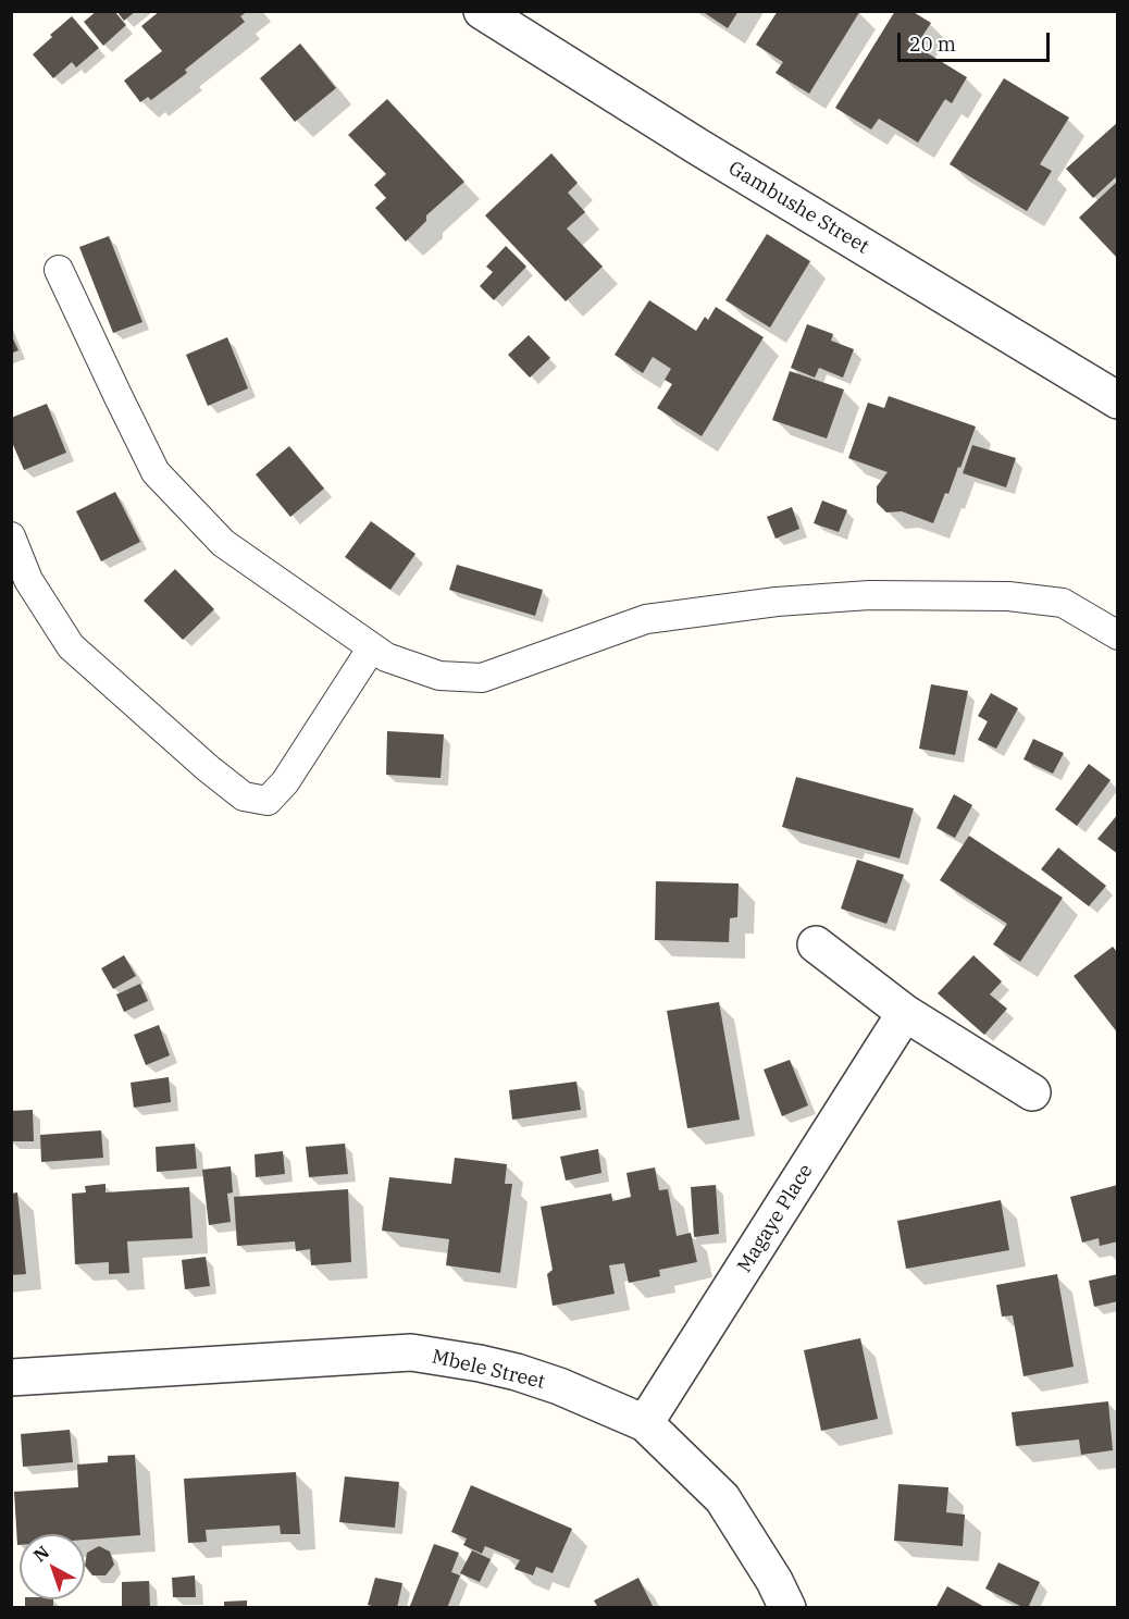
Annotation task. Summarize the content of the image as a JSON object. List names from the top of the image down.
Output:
{
  "streets": {
    "street": ["Gambushe Street", "Magaye Place", "Mbele Street"]
  },
  "crossings": [
    ["Magaye Place", "Mbele Street"]
  ],
  "scale_bar": "20 m",
  "north": "top left"
}
